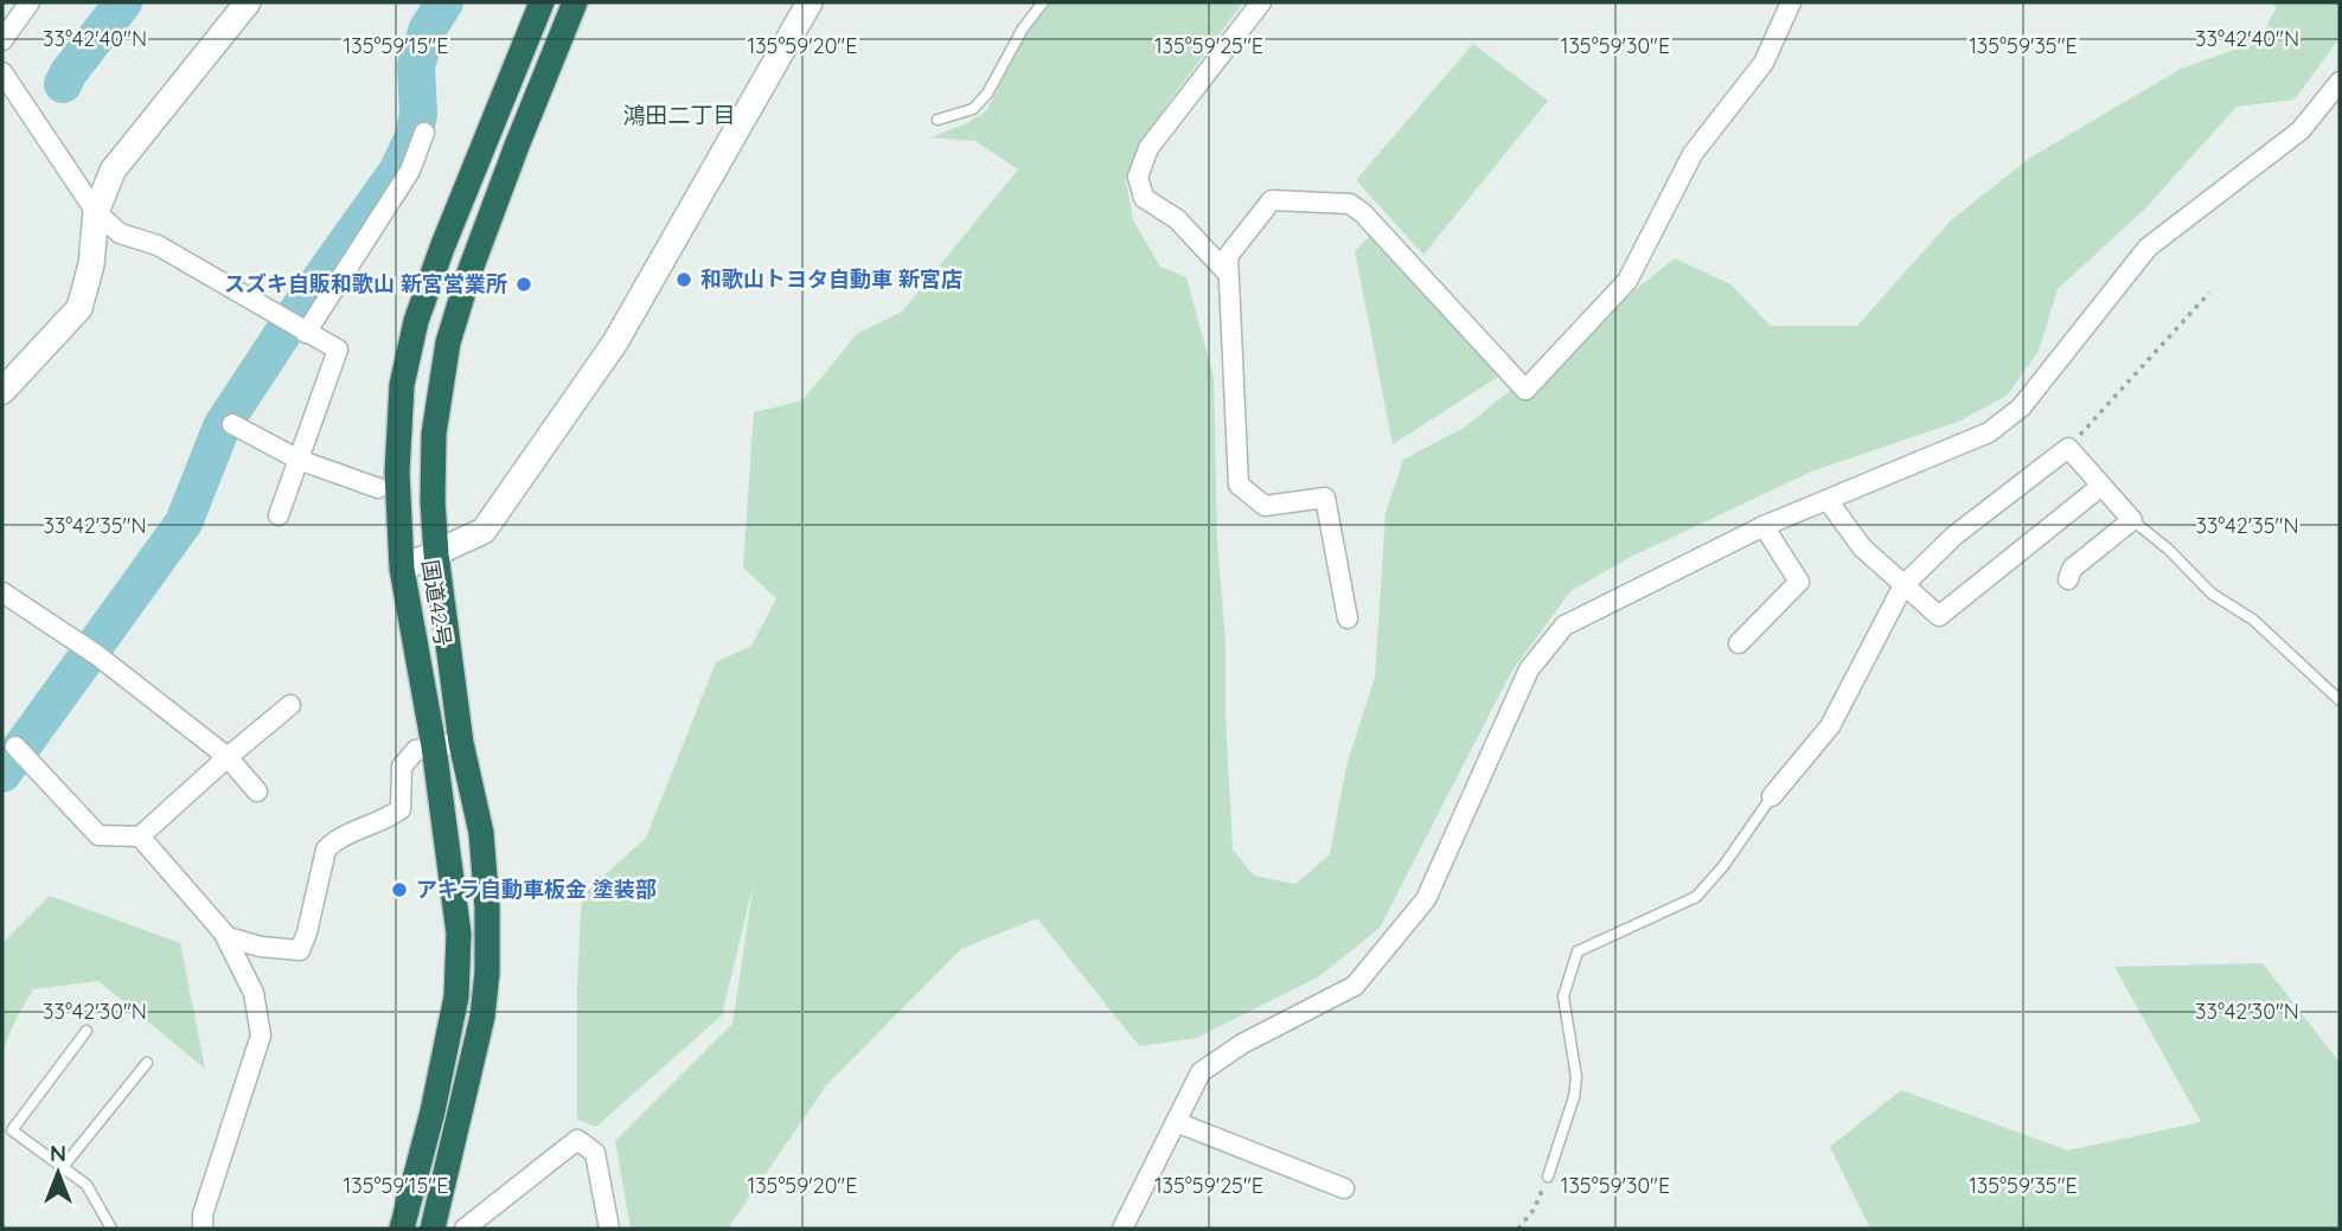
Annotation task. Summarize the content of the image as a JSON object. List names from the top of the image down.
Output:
{
  "streets": {
    "highway": ["国道42号"]
  },
  "districts": ["鴻田二丁目"],
  "places": ["和歌山トヨタ自動車 新宮店", "スズキ自販和歌山 新宮営業所", "アキラ自動車板金 塗装部"],
  "north": "top",
  "coordinates": [
    "33°42'40\"N",
    "135°59'15\"E",
    "135°59'20\"E",
    "135°59'25\"E",
    "135°59'30\"E",
    "135°59'35\"E",
    "33°42'35\"N",
    "33°42'30\"N"
  ]
}
